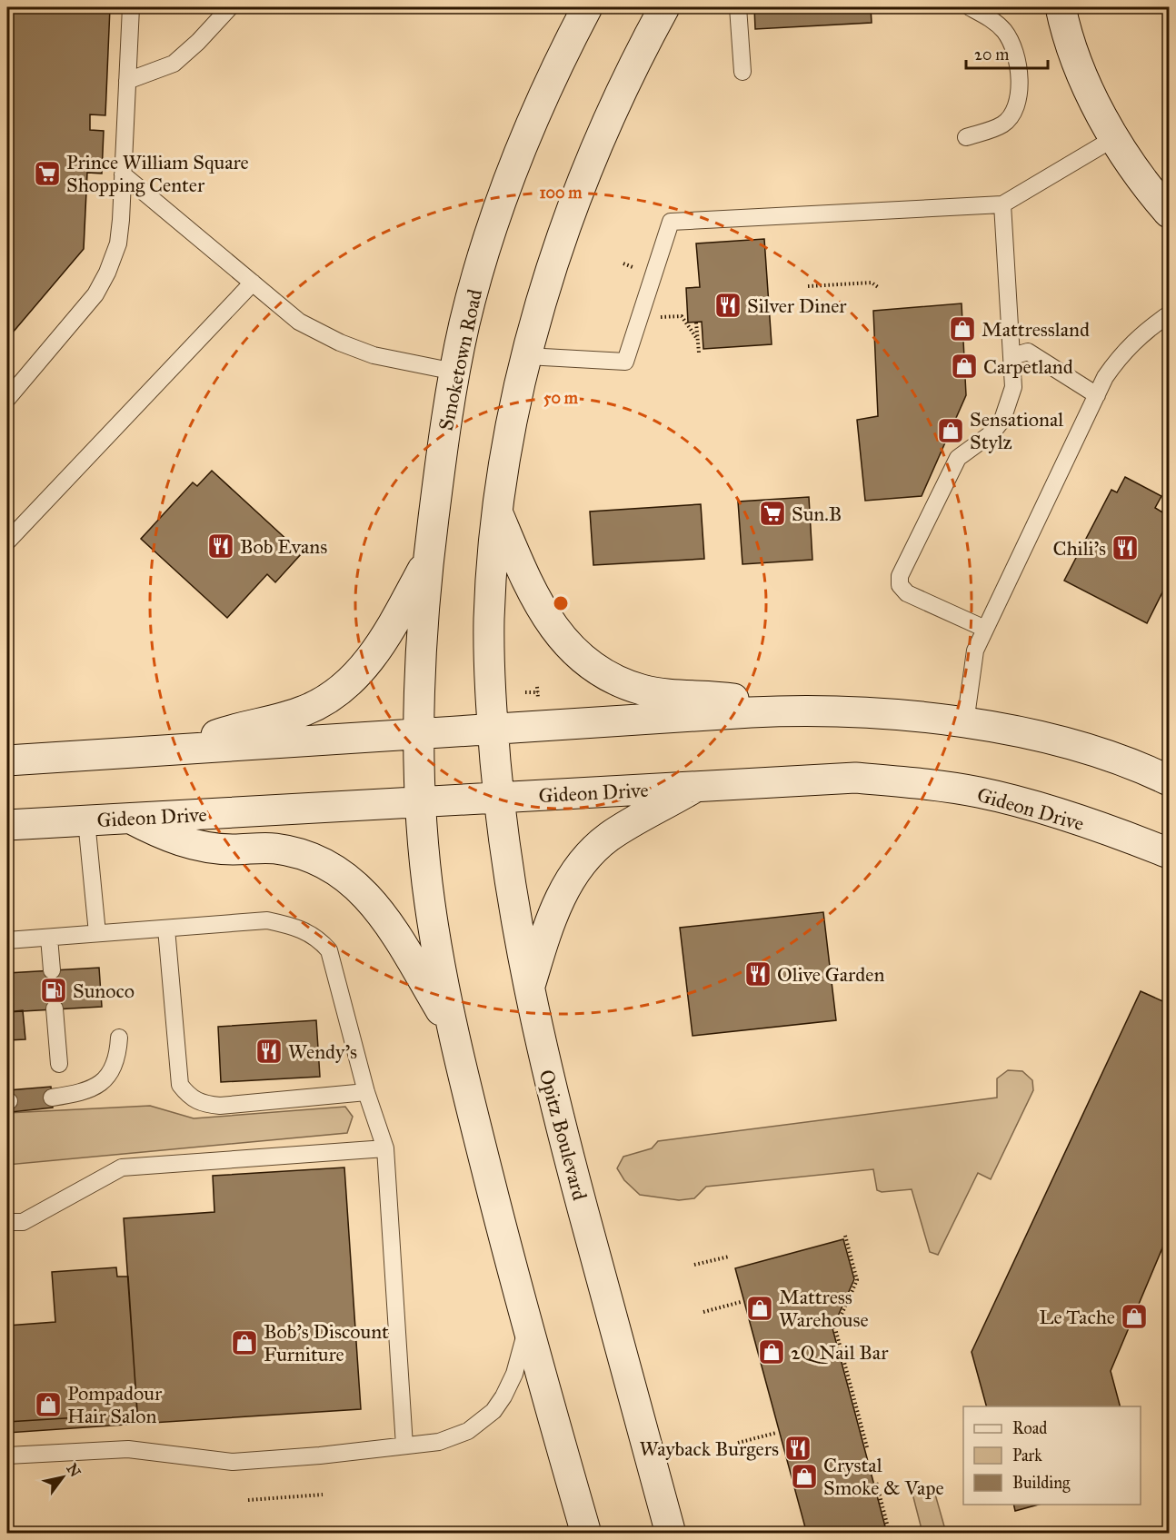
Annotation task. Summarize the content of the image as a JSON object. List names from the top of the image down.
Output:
{
  "streets": {
    "main road": ["Smoketown Road", "Gideon Drive", "Opitz Boulevard"]
  },
  "crossings": [
    ["Gideon Drive", "Opitz Boulevard"]
  ],
  "places": {
    "supermarket": ["Prince William Square Shopping Center", "Sun.B"],
    "restaurant": [
      "Silver Diner",
      "Bob Evans",
      "Chili's",
      "Olive Garden",
      "Wendy's",
      "Wayback Burgers"
    ],
    "shop": [
      "Mattressland",
      "Carpetland",
      "Sensational Stylz",
      "Mattress Warehouse",
      "Le Tache",
      "Bob's Discount Furniture",
      "2Q Nail Bar",
      "Pompadour Hair Salon",
      "Crystal Smoke & Vape"
    ],
    "fuel station": ["Sunoco"]
  },
  "legend": ["Road", "Park", "Building"],
  "scale_bar": "20 m",
  "north": "top right",
  "rings": ["100 m", "50 m"]
}
